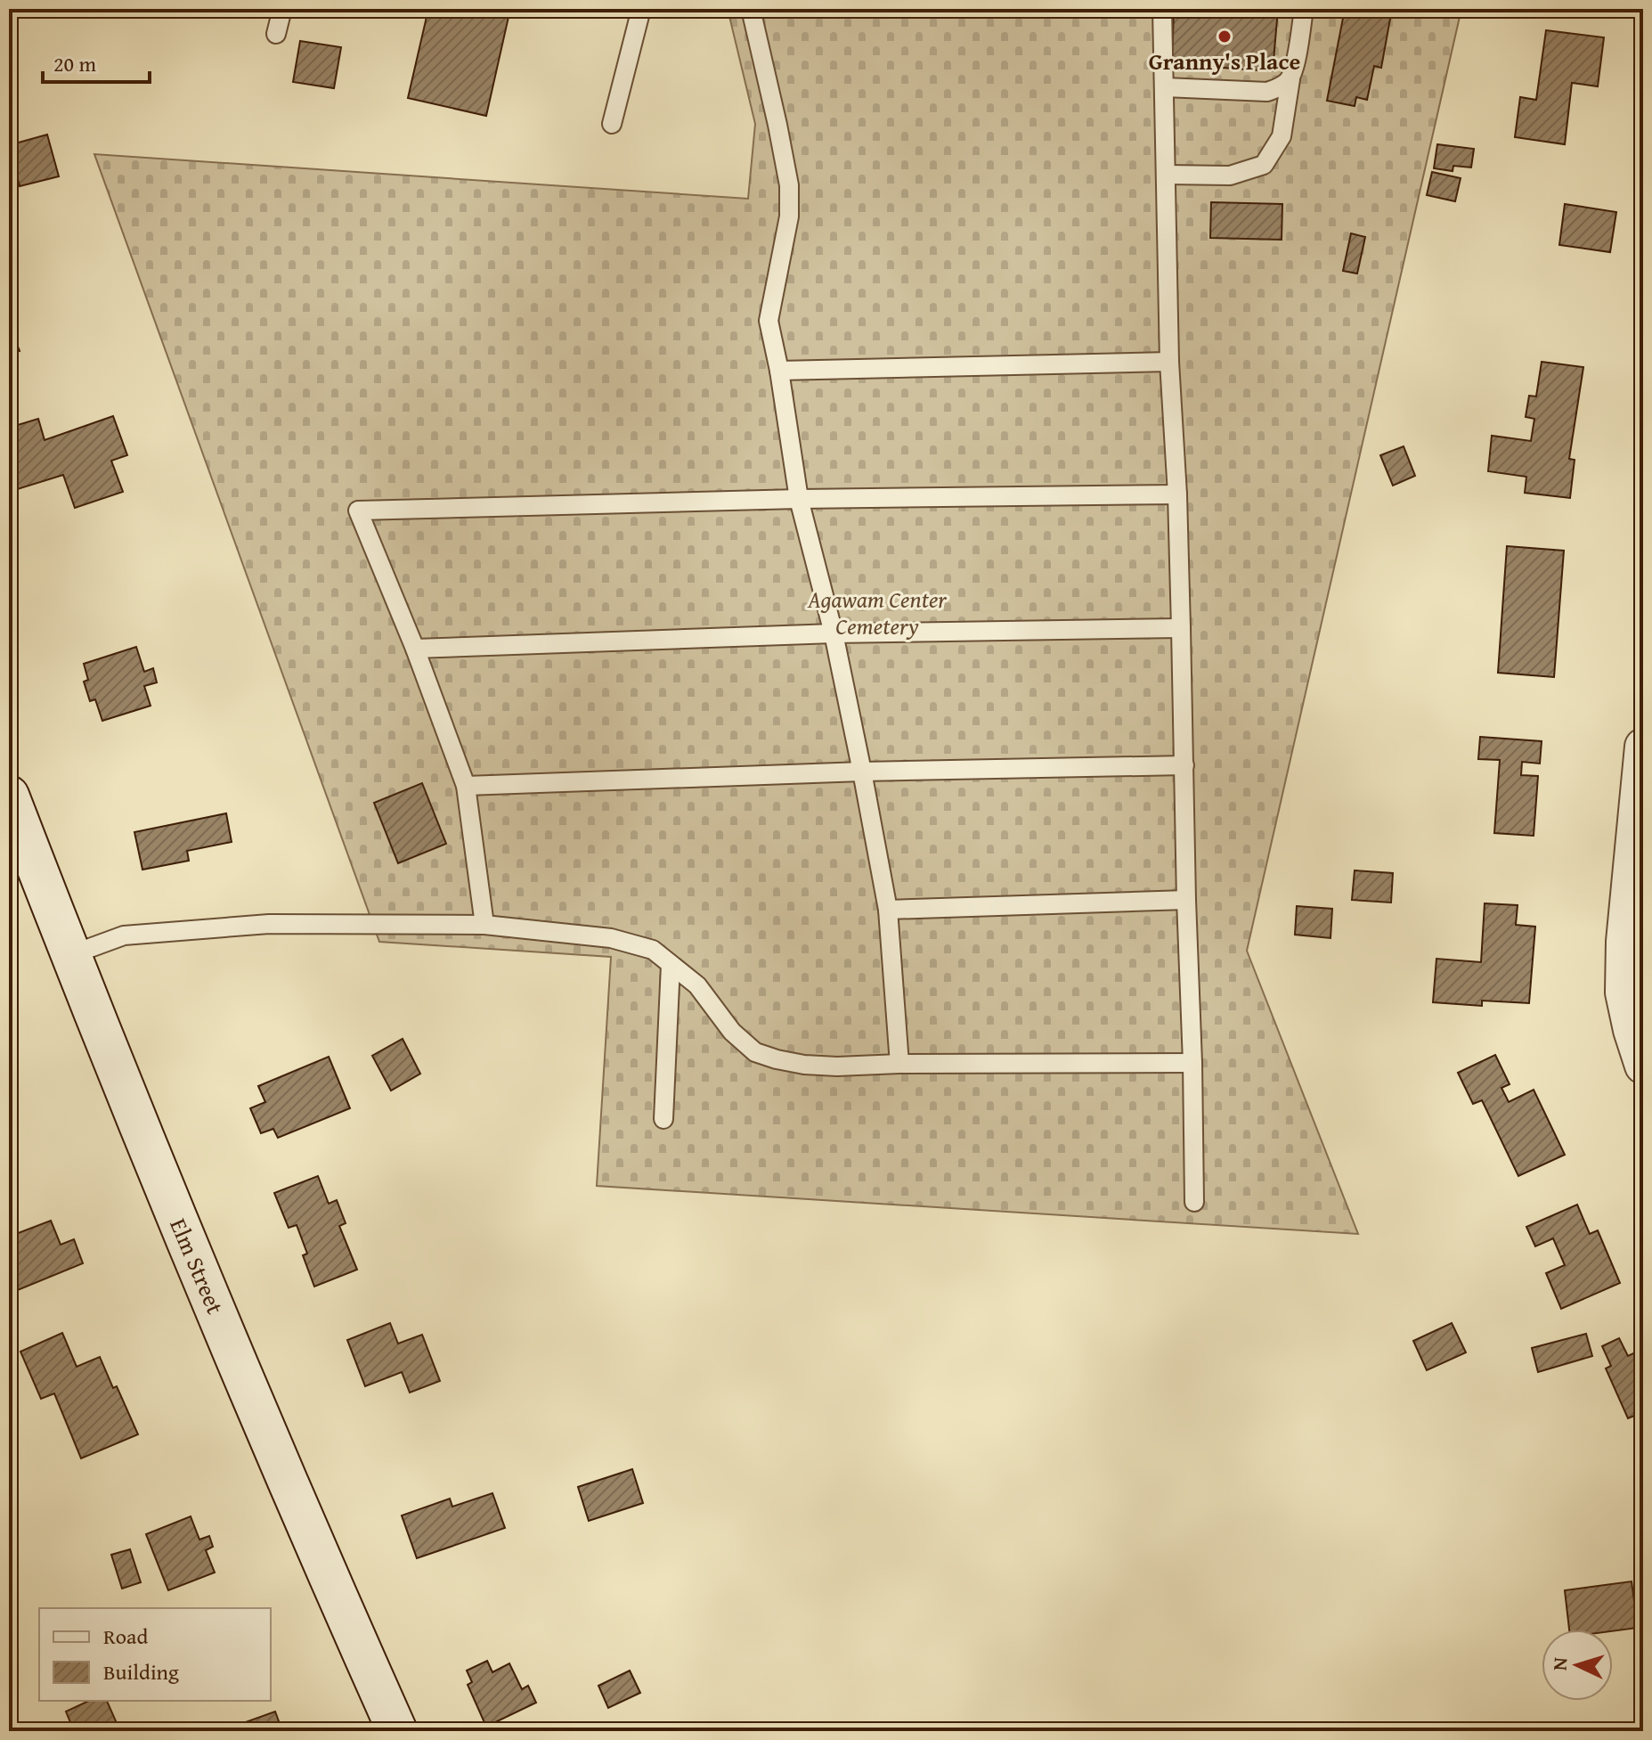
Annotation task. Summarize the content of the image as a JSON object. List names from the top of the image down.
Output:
{
  "streets": {
    "street": ["Elm Street"]
  },
  "parks": ["Agawam Center Cemetery"],
  "places": ["Granny's Place"],
  "legend": ["Road", "Building"],
  "scale_bar": "20 m",
  "north": "left"
}
